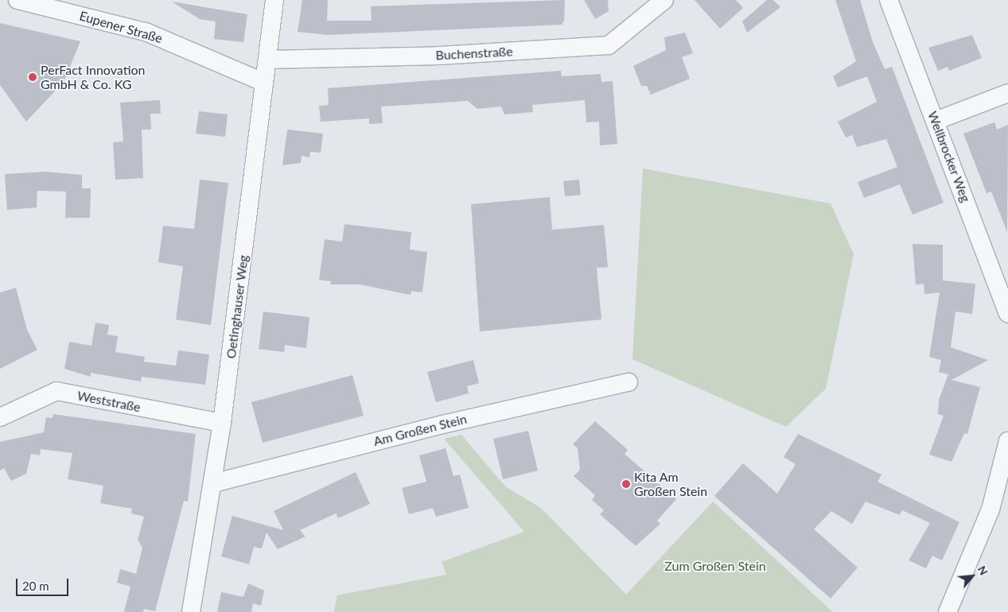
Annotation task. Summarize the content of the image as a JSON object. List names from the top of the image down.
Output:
{
  "streets": {
    "street": [
      "Eupener Straße",
      "Buchenstraße",
      "Wellbrocker Weg",
      "Oetinghauser Weg",
      "Weststraße",
      "Am Großen Stein"
    ]
  },
  "crossings": [
    ["Eupener Straße", "Oetinghauser Weg"],
    ["Buchenstraße", "Oetinghauser Weg"],
    ["Oetinghauser Weg", "Weststraße"],
    ["Oetinghauser Weg", "Am Großen Stein"]
  ],
  "parks": ["Zum Großen Stein"],
  "places": ["PerFact Innovation GmbH & Co. KG", "Kita Am Großen Stein"],
  "scale_bar": "20 m",
  "north": "top right"
}
